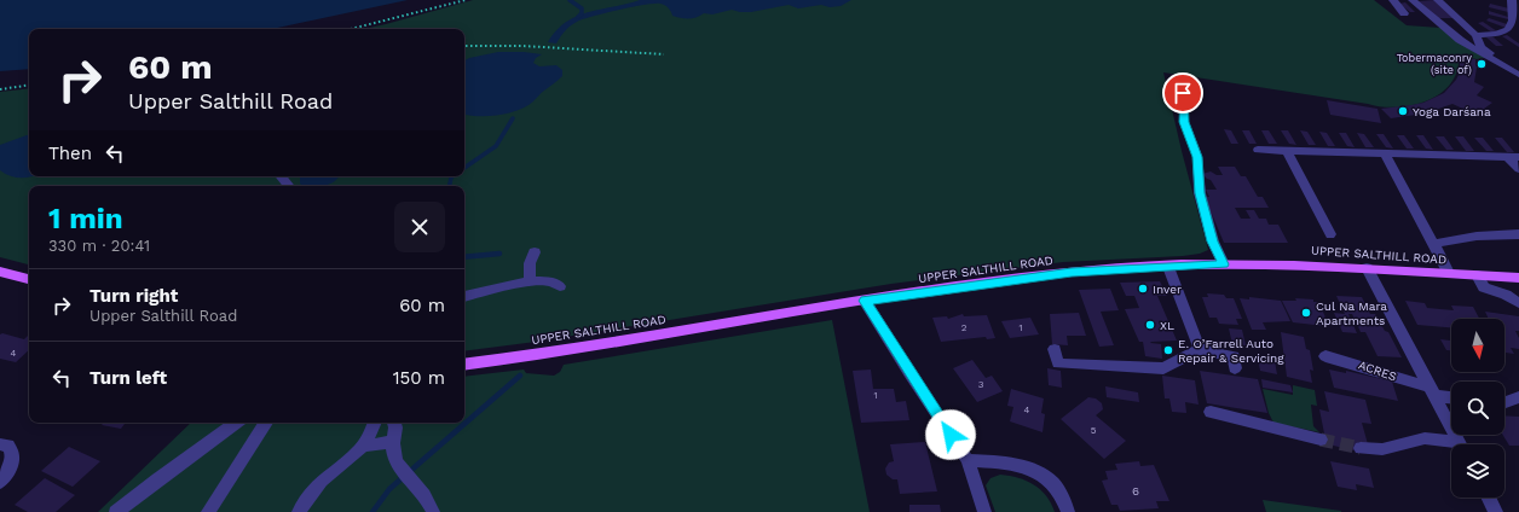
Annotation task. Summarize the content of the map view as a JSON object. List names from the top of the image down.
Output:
{
  "streets": {
    "main road": ["UPPER SALTHILL ROAD"],
    "street": ["ACRES"]
  },
  "places": [
    "Tobermaconry (site of)",
    "Yoga Darśana",
    "Inver",
    "Cul Na Mara Apartments",
    "XL",
    "E. O’Farrell Auto Repair & Servicing"
  ],
  "house_numbers": [
    "2",
    "1",
    "4",
    "3",
    "1",
    "4",
    "5",
    "6"
  ],
  "north": "bottom",
  "page": {
    "turn": ["60 m", "Upper Salthill Road"],
    "then": "Then",
    "heading": ["1 min", "330 m · 20:41"],
    "list": [
      {
        "name": "Turn right",
        "note": "Upper Salthill Road",
        "value": "60 m"
      },
      {
        "name": "Turn left",
        "value": "150 m"
      }
    ]
  }
}
